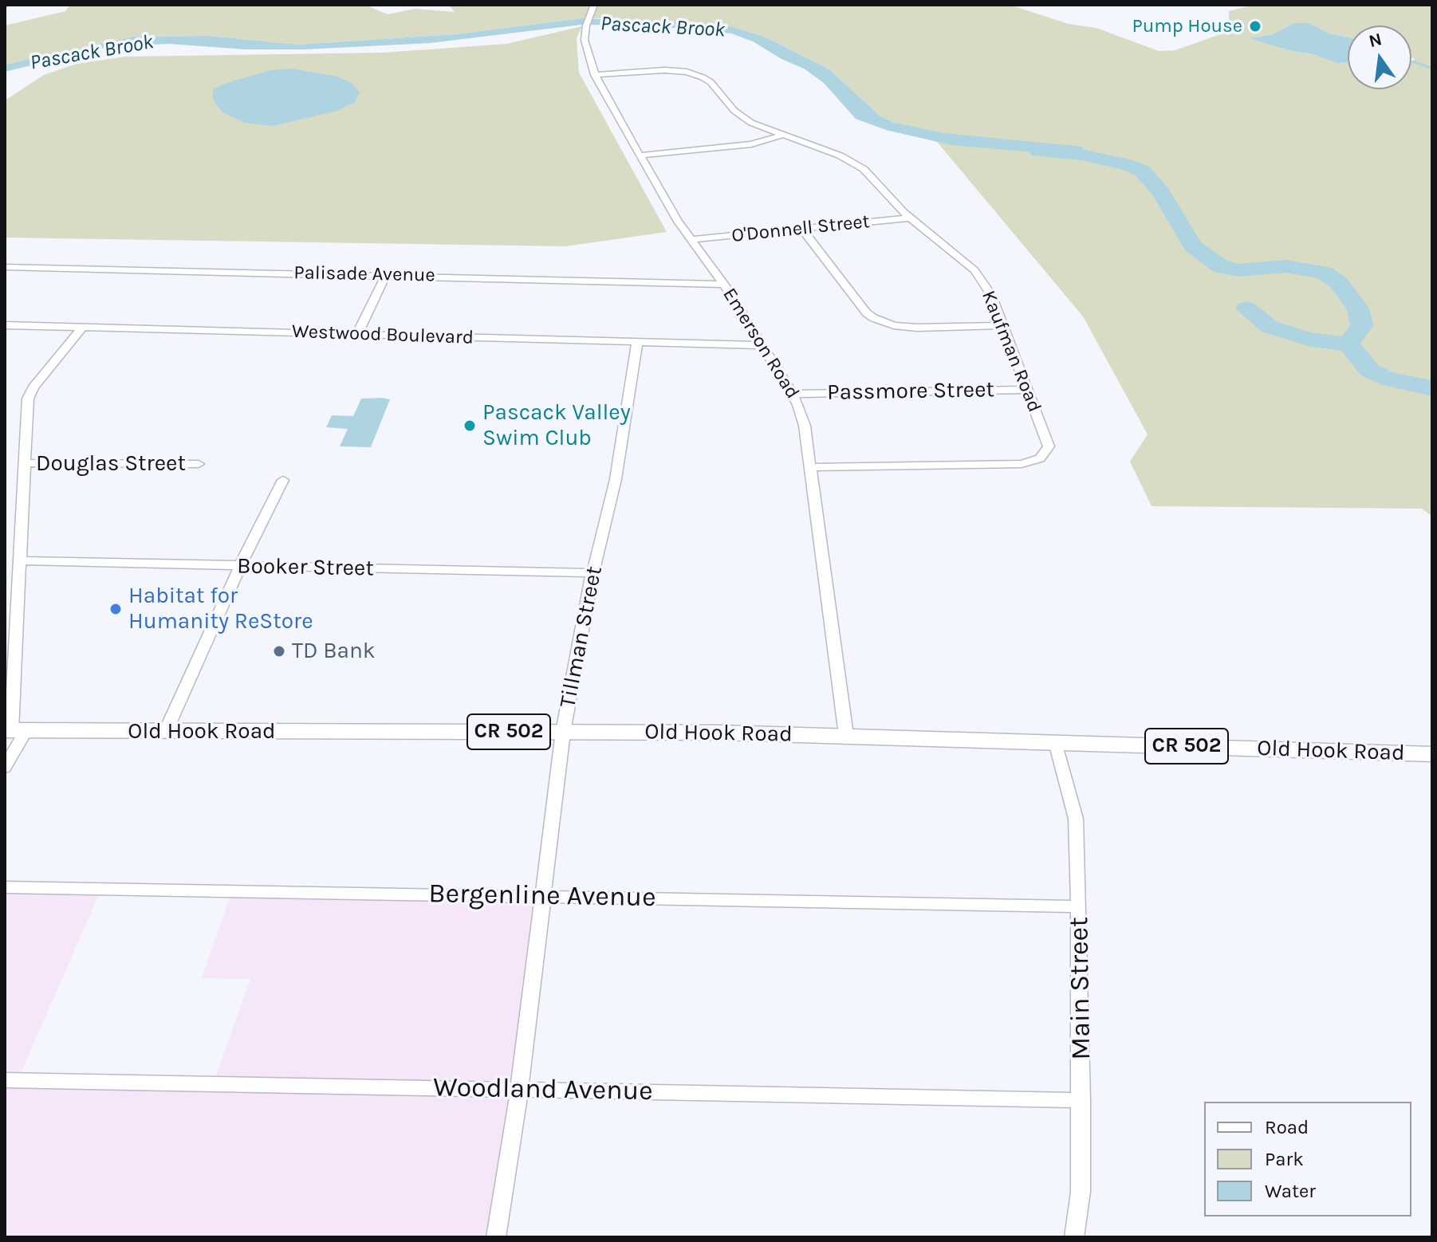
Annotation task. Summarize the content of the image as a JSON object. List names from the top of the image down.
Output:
{
  "streets": {
    "main road": ["Old Hook Road", "CR 502"],
    "street": [
      "O'Donnell Street",
      "Palisade Avenue",
      "Westwood Boulevard",
      "Emerson Road",
      "Kaufman Road",
      "Passmore Street",
      "Douglas Street",
      "Booker Street",
      "Tillman Street",
      "Bergenline Avenue",
      "Main Street",
      "Woodland Avenue"
    ]
  },
  "crossings": [
    ["O'Donnell Street", "Emerson Road"],
    ["O'Donnell Street", "Kaufman Road"],
    ["Palisade Avenue", "Emerson Road"],
    ["Westwood Boulevard", "Emerson Road"],
    ["Westwood Boulevard", "Tillman Street"],
    ["Emerson Road", "Kaufman Road"],
    ["Emerson Road", "Passmore Street"],
    ["Emerson Road", "Old Hook Road"],
    ["Kaufman Road", "Passmore Street"],
    ["Booker Street", "Tillman Street"],
    ["Tillman Street", "Old Hook Road"],
    ["Tillman Street", "Bergenline Avenue"],
    ["Tillman Street", "Woodland Avenue"],
    ["Old Hook Road", "Main Street"],
    ["Bergenline Avenue", "Main Street"],
    ["Main Street", "Woodland Avenue"]
  ],
  "water": ["Pascack Brook"],
  "places": [
    "Pump House",
    "Pascack Valley Swim Club",
    "Habitat for Humanity ReStore",
    "TD Bank"
  ],
  "legend": ["Road", "Park", "Water"],
  "north": "top"
}
